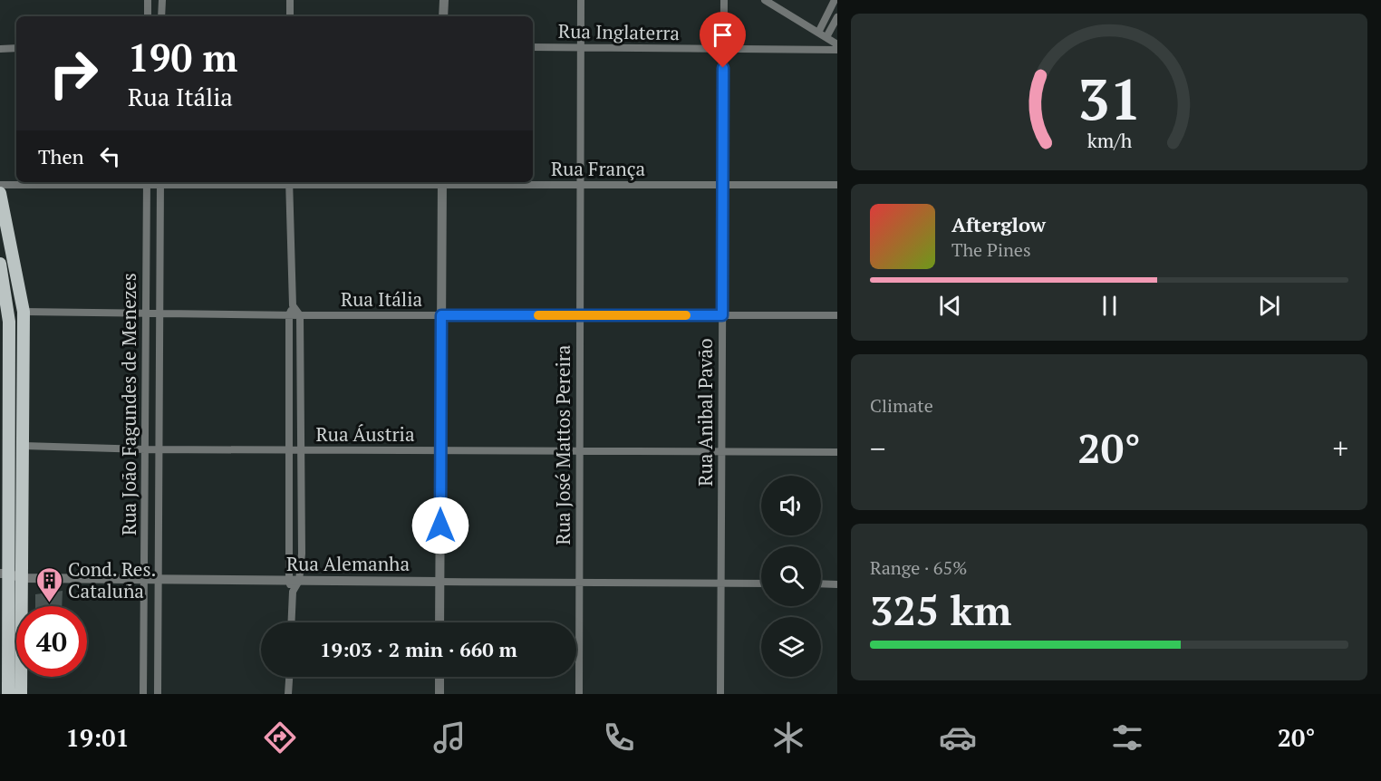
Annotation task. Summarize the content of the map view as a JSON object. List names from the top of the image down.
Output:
{
  "streets": {
    "street": [
      "Rua Inglaterra",
      "Rua França",
      "Rua Itália",
      "Rua João Fagundes de Menezes",
      "Rua Anibal Pavão",
      "Rua Áustria",
      "Rua José Mattos Pereira",
      "Rua Alemanha"
    ]
  },
  "crossings": [
    ["Rua Inglaterra", "Rua Anibal Pavão"],
    ["Rua Inglaterra", "Rua José Mattos Pereira"],
    ["Rua França", "Rua João Fagundes de Menezes"],
    ["Rua França", "Rua Anibal Pavão"],
    ["Rua França", "Rua José Mattos Pereira"],
    ["Rua Itália", "Rua João Fagundes de Menezes"],
    ["Rua Itália", "Rua Anibal Pavão"],
    ["Rua Itália", "Rua José Mattos Pereira"],
    ["Rua João Fagundes de Menezes", "Rua Áustria"],
    ["Rua João Fagundes de Menezes", "Rua Alemanha"],
    ["Rua Anibal Pavão", "Rua Áustria"],
    ["Rua Anibal Pavão", "Rua Alemanha"],
    ["Rua Áustria", "Rua José Mattos Pereira"],
    ["Rua José Mattos Pereira", "Rua Alemanha"]
  ],
  "places": {
    "building": ["Cond. Res. Cataluña"]
  },
  "page": {
    "turn": ["190 m", "Rua Itália"],
    "then": "Then",
    "song": ["Afterglow", "The Pines"],
    "tile": [
      "Climate",
      ["Range · 65%", "325 km"]
    ],
    "heat": ["−", "20°", "+"],
    "limit": "40",
    "trip": "19:03 · 2 min · 660 m",
    "tabs": ["19:01", "20°"],
    "gauge": ["31", "km/h"]
  }
}
